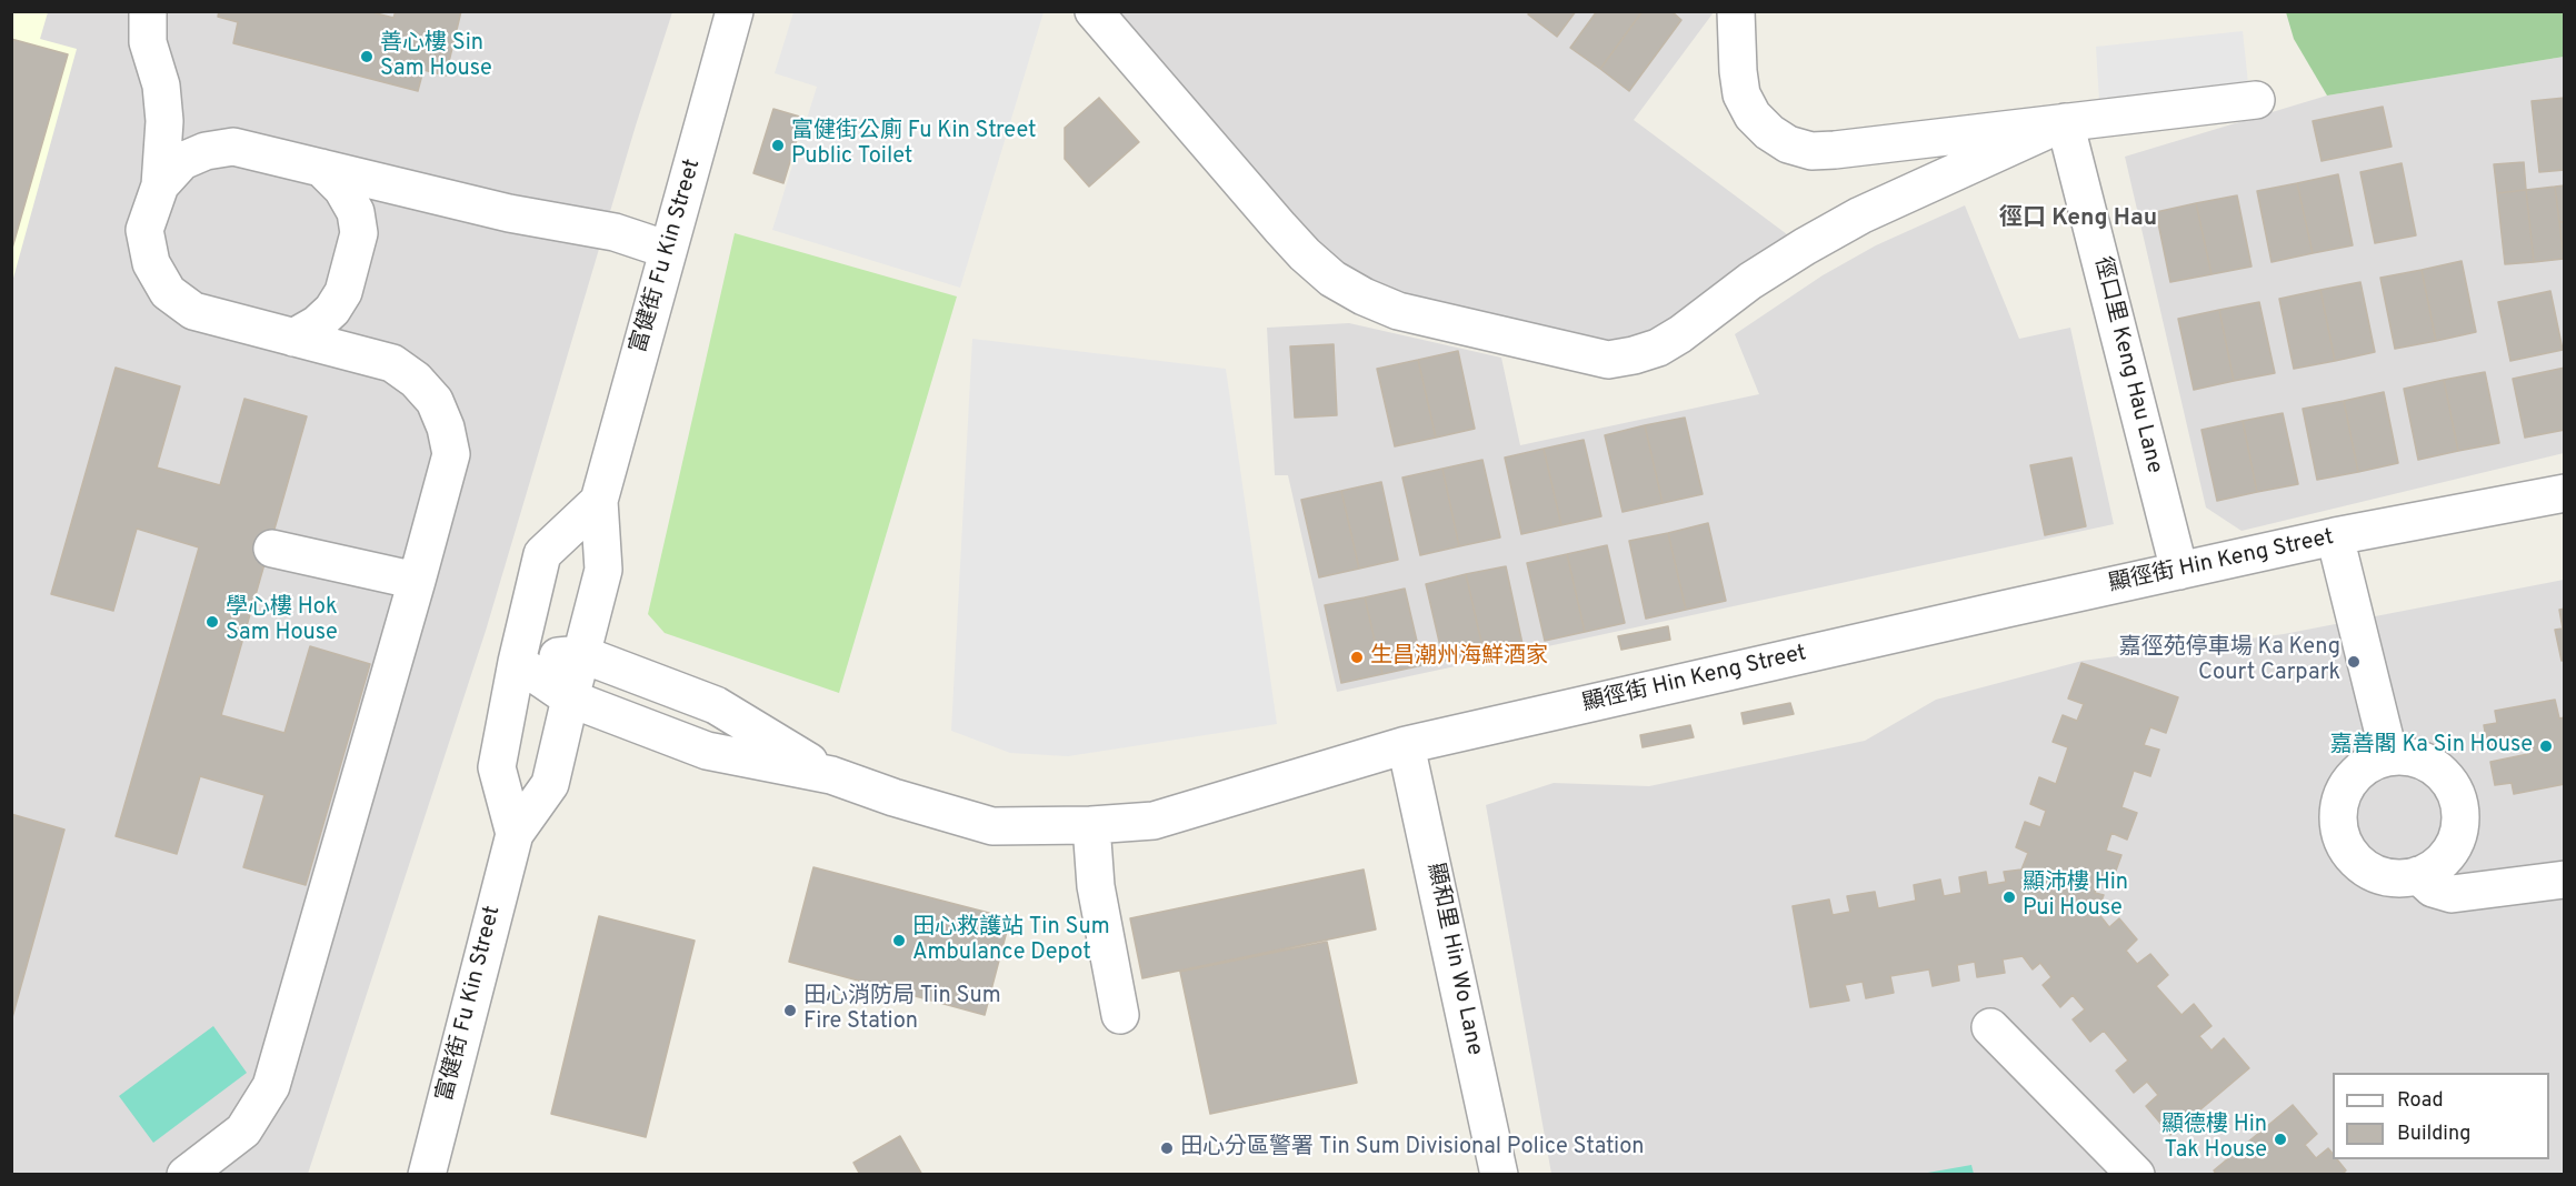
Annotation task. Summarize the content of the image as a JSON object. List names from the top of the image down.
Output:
{
  "streets": {
    "street": [
      "富健街 Fu Kin Street",
      "徑口里 Keng Hau Lane",
      "顯徑街 Hin Keng Street",
      "顯和里 Hin Wo Lane"
    ]
  },
  "crossings": [
    ["富健街 Fu Kin Street", "顯徑街 Hin Keng Street"],
    ["徑口里 Keng Hau Lane", "顯徑街 Hin Keng Street"],
    ["顯徑街 Hin Keng Street", "顯和里 Hin Wo Lane"]
  ],
  "districts": ["徑口 Keng Hau"],
  "places": [
    "善心樓 Sin Sam House",
    "富健街公廁 Fu Kin Street Public Toilet",
    "學心樓 Hok Sam House",
    "生昌潮州海鮮酒家",
    "嘉徑苑停車場 Ka Keng Court Carpark",
    "嘉善閣 Ka Sin House",
    "顯沛樓 Hin Pui House",
    "田心救護站 Tin Sum Ambulance Depot",
    "田心消防局 Tin Sum Fire Station",
    "顯德樓 Hin Tak House",
    "田心分區警署 Tin Sum Divisional Police Station"
  ],
  "legend": ["Road", "Building"]
}
